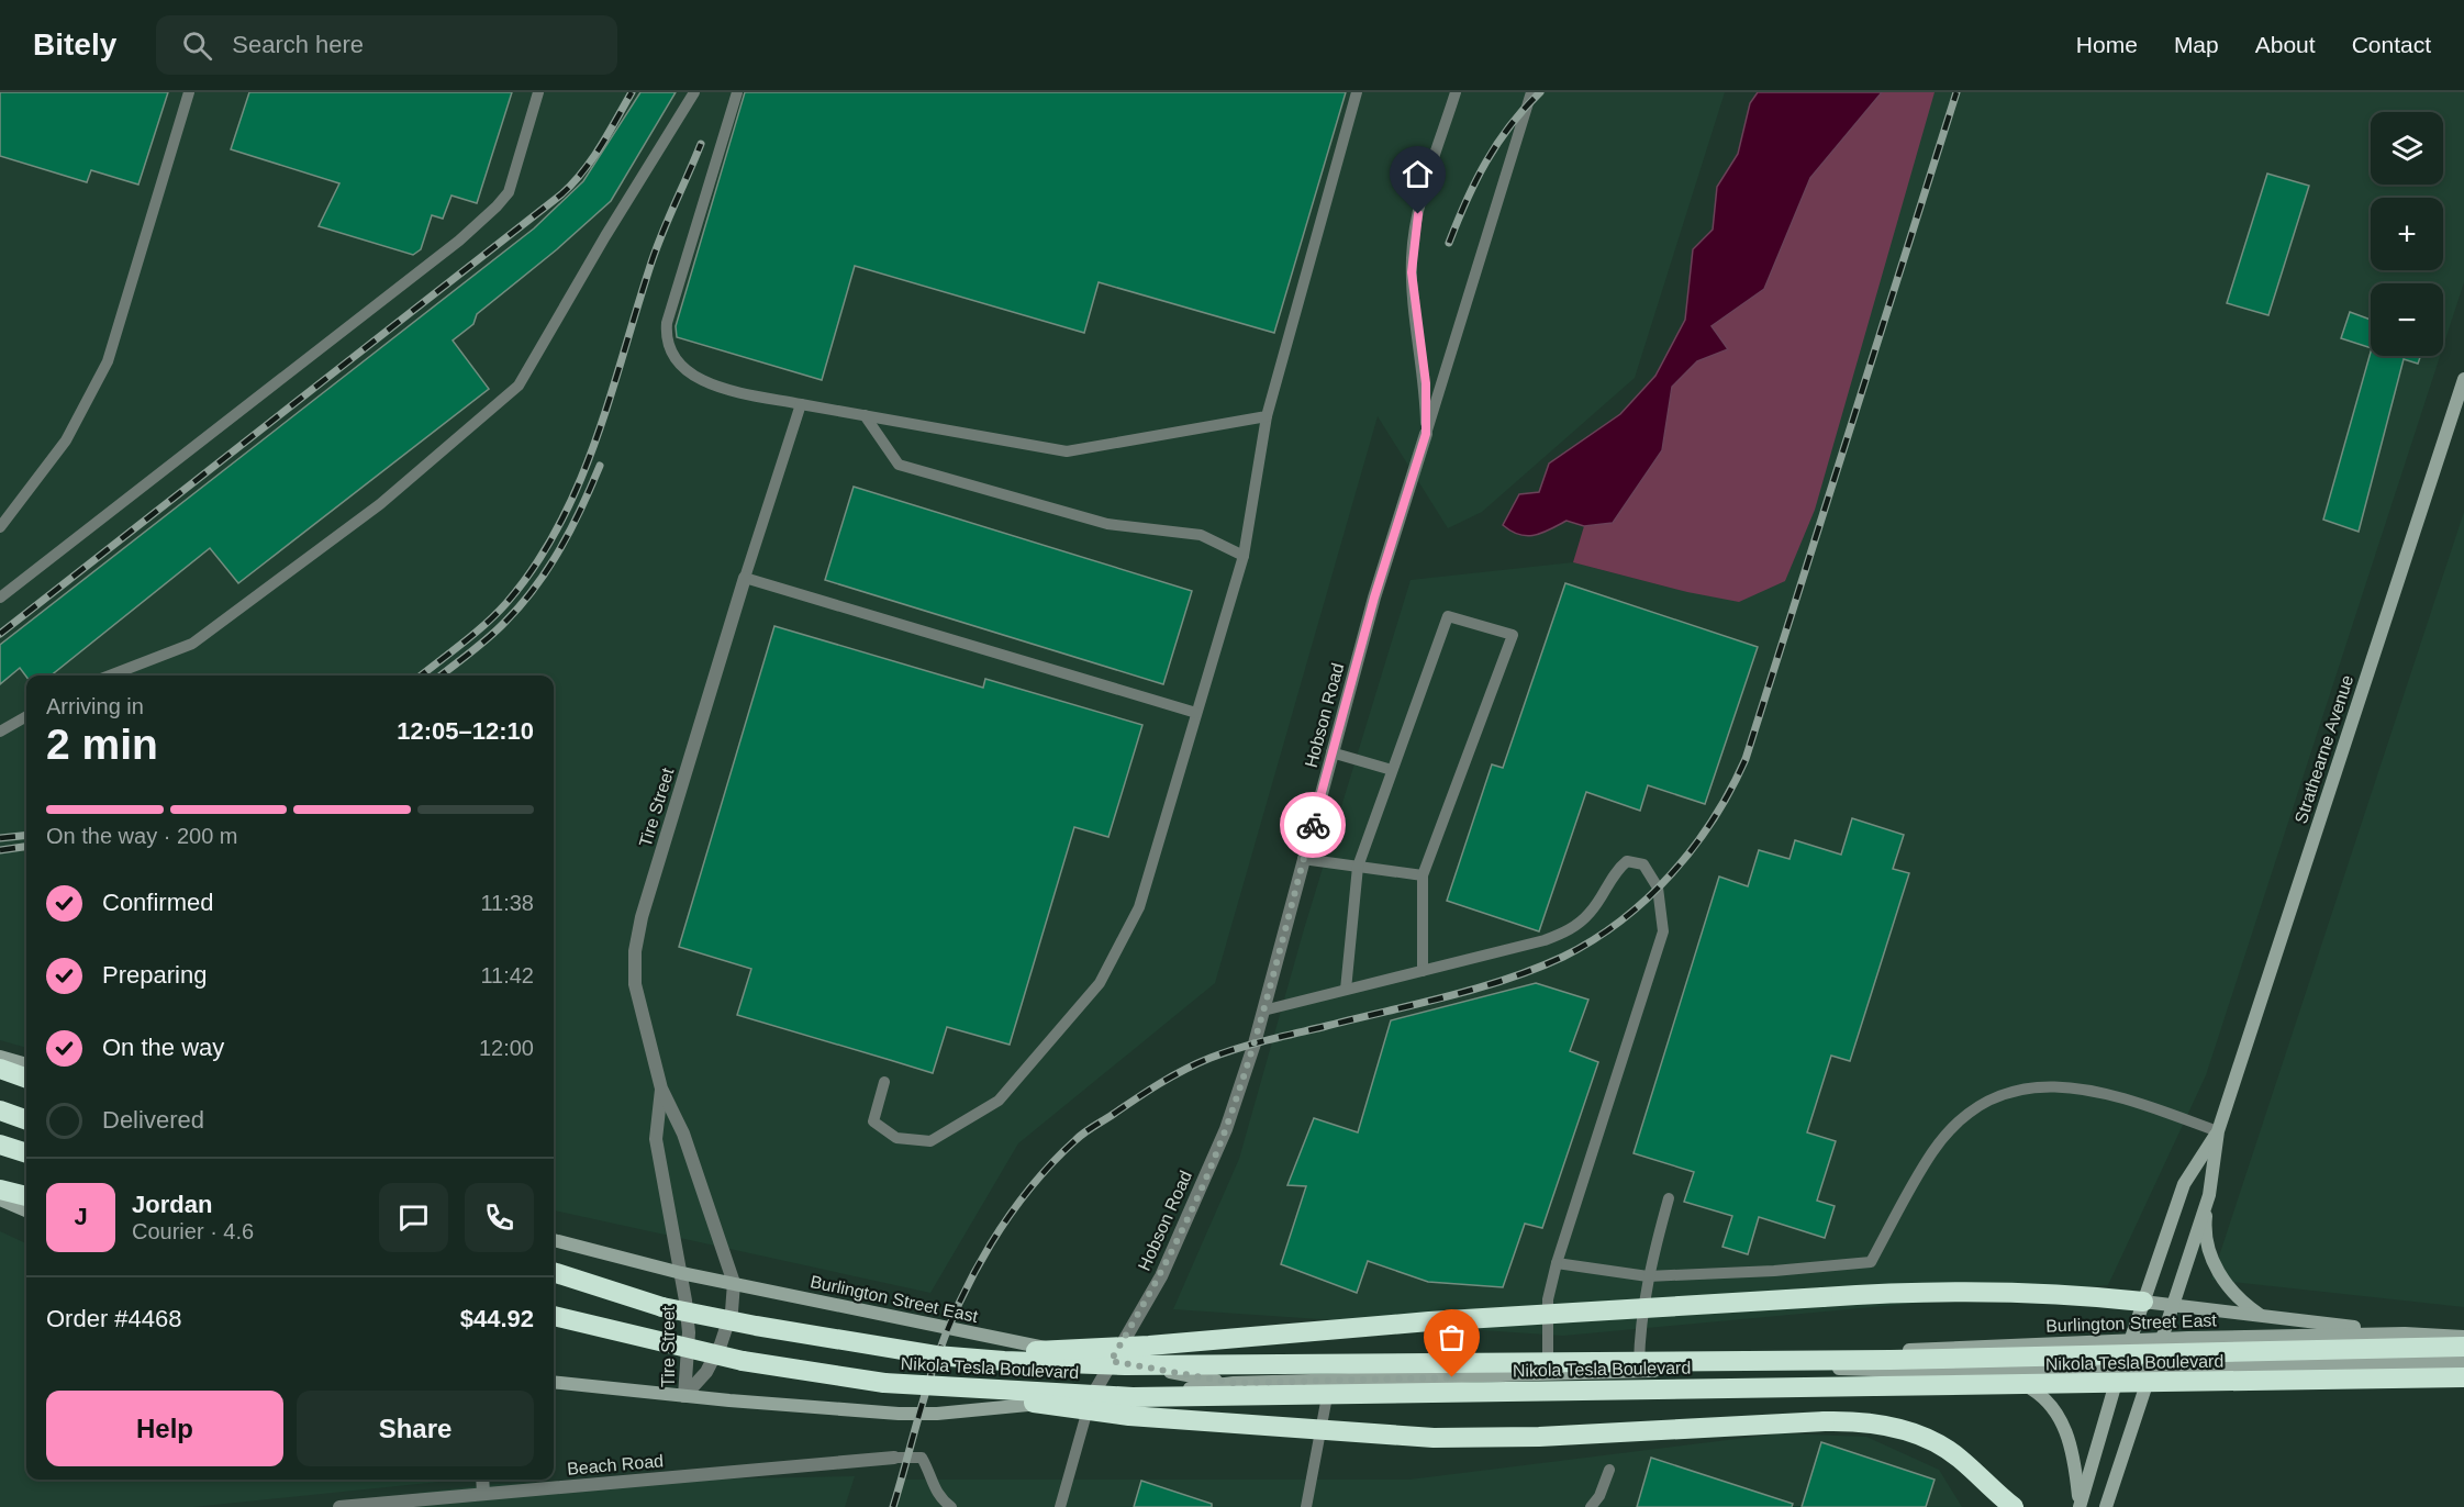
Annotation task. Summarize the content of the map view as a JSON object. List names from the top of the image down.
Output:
{
  "streets": {
    "highway": ["Nikola Tesla Boulevard"],
    "main road": ["Strathearne Avenue", "Burlington Street East"],
    "street": ["Hobson Road", "Tire Street", "Beach Road"]
  },
  "crossings": [
    ["Hobson Road", "Burlington Street East"],
    ["Strathearne Avenue", "Burlington Street East"],
    ["Tire Street", "Burlington Street East"]
  ],
  "page": {
    "header": "Bitely",
    "search": "Search here",
    "nav": [
      "Home",
      "Map",
      "About",
      "Contact"
    ],
    "map_buttons": ["+", "−"],
    "heading": ["2 min", "Arriving in", "12:05–12:10"],
    "panel": [
      "Jordan",
      "Courier · 4.6",
      "Order #4468",
      "$44.92"
    ],
    "bar": "On the way · 200 m",
    "list": [
      ["Confirmed", "11:38"],
      ["Preparing", "11:42"],
      ["On the way", "12:00"],
      "Delivered"
    ],
    "round": "J",
    "buttons": ["Help", "Share"]
  }
}
